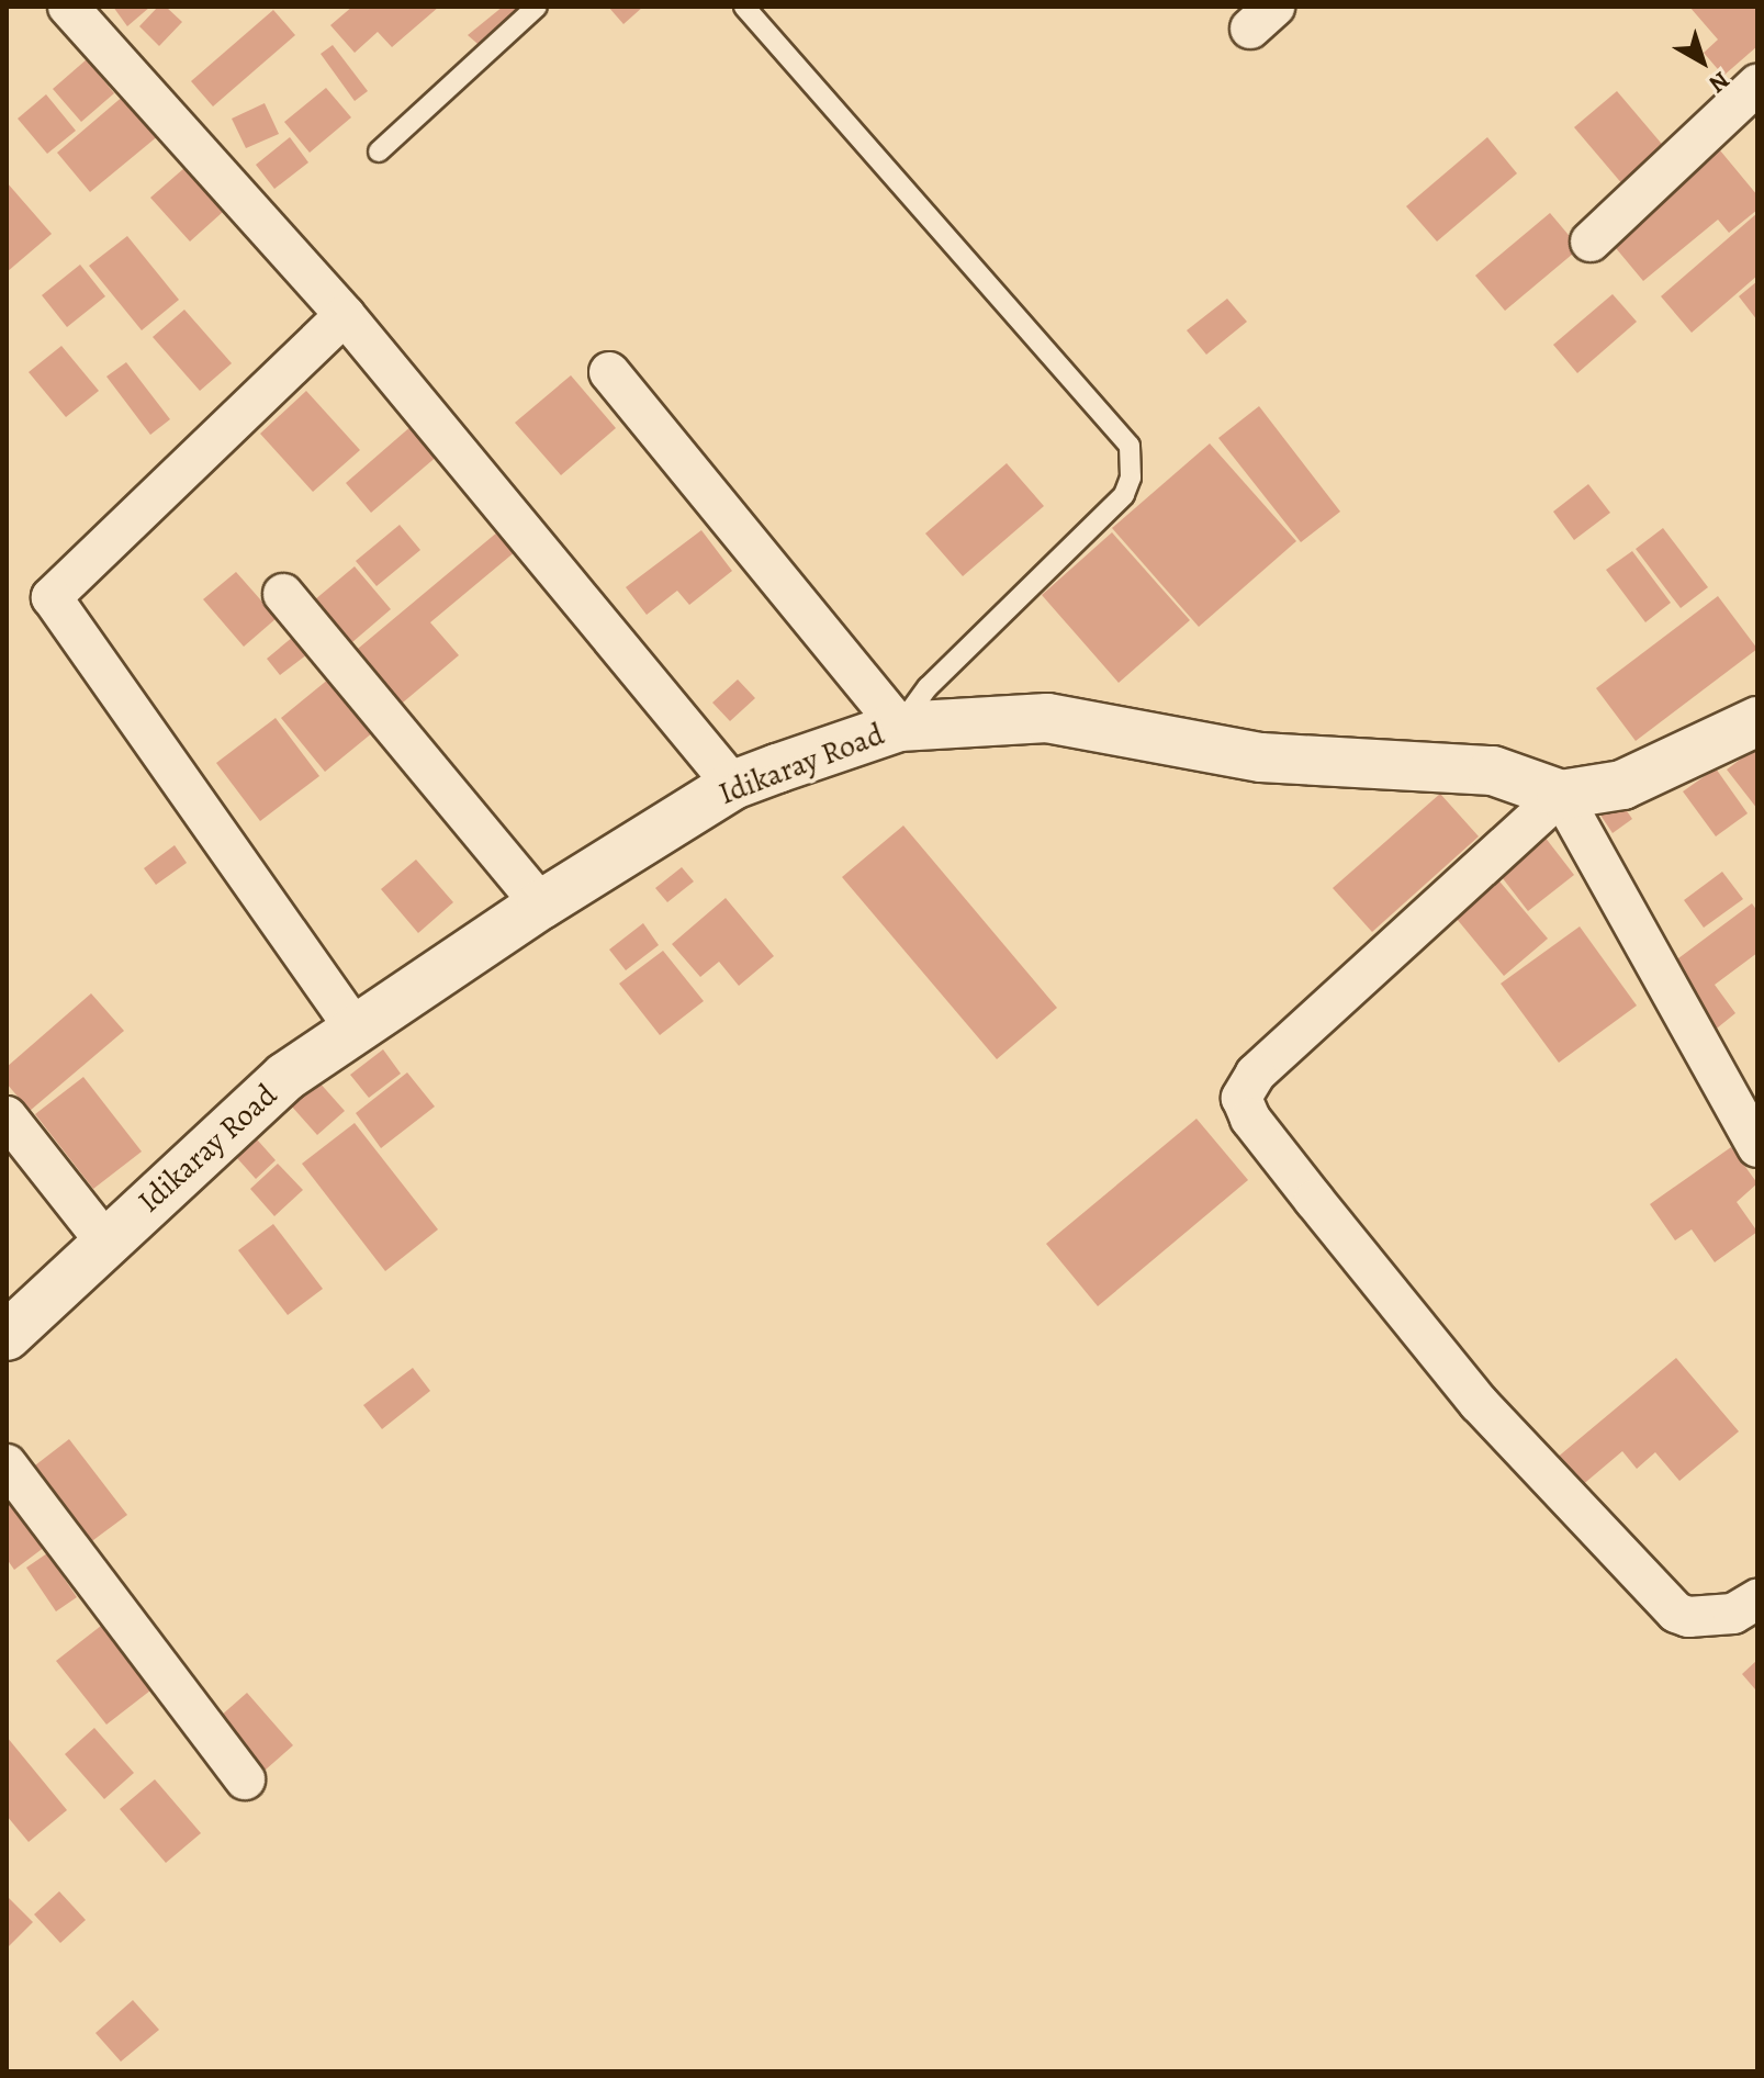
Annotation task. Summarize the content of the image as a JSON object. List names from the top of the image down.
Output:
{
  "streets": {
    "street": ["Idikaray Road"]
  },
  "north": "bottom right"
}
